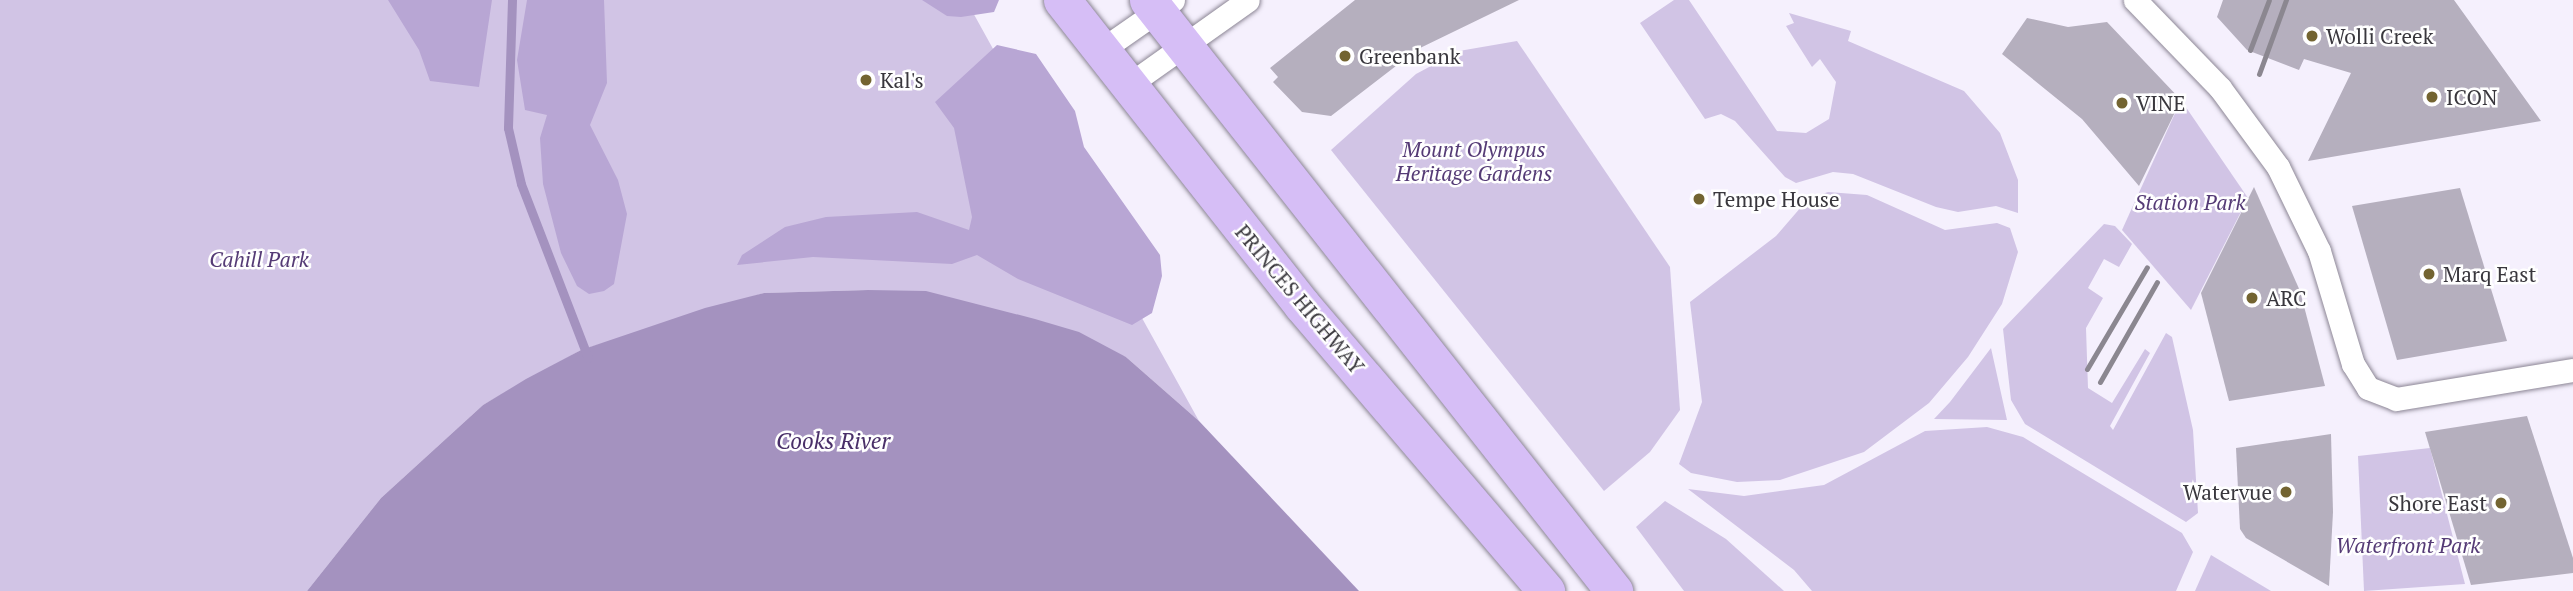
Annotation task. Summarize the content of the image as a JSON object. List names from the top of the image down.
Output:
{
  "streets": {
    "highway": ["PRINCES HIGHWAY"]
  },
  "water": ["Cooks River"],
  "parks": [
    "Mount Olympus Heritage Gardens",
    "Station Park",
    "Cahill Park",
    "Waterfront Park"
  ],
  "places": [
    "Wolli Creek",
    "Greenbank",
    "Kal's",
    "ICON",
    "VINE",
    "Tempe House",
    "Marq East",
    "ARC",
    "Watervue",
    "Shore East"
  ]
}
